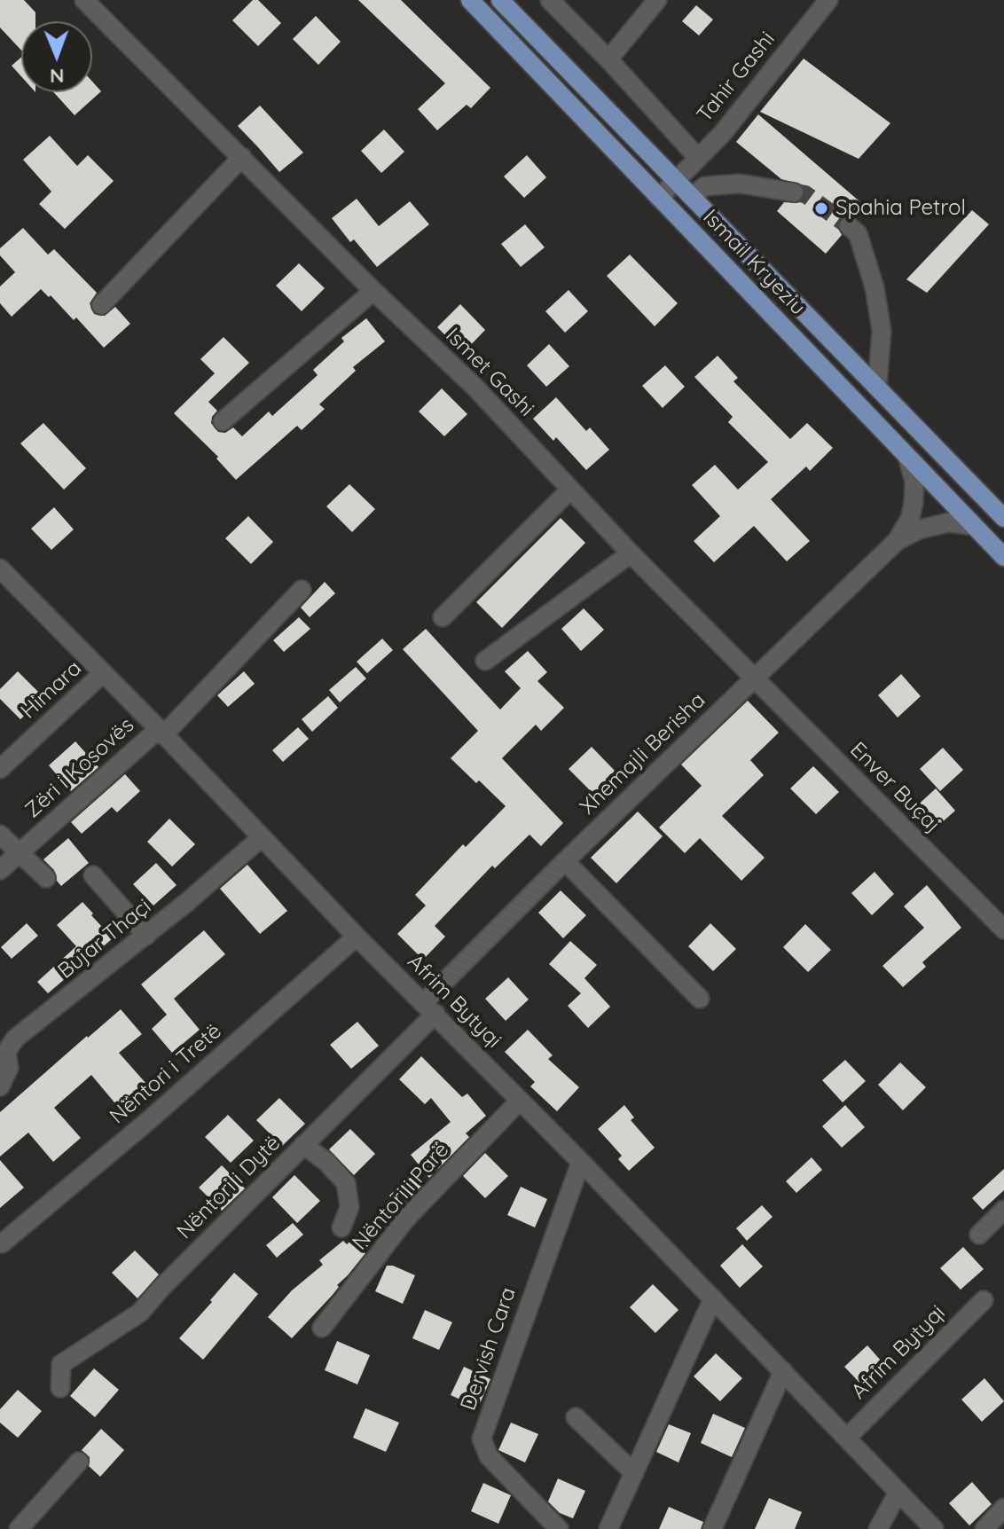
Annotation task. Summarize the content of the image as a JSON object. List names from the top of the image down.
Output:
{
  "streets": {
    "main road": ["Ismail Kryeziu"],
    "street": [
      "Tahir Gashi",
      "Ismet Gashi",
      "Himara",
      "Xhemajli Berisha",
      "Zëri i Kosovës",
      "Enver Buçaj",
      "Bujar Thaçi",
      "Afrim Bytyqi",
      "Nëntori i Tretë",
      "Nëntori i Dytë",
      "Nëntori i Parë",
      "Dervish Cara"
    ]
  },
  "crossings": [
    ["Tahir Gashi", "Ismail Kryeziu"],
    ["Ismail Kryeziu", "Xhemajli Berisha"],
    ["Ismet Gashi", "Xhemajli Berisha"],
    ["Ismet Gashi", "Enver Buçaj"],
    ["Himara", "Afrim Bytyqi"],
    ["Xhemajli Berisha", "Enver Buçaj"],
    ["Xhemajli Berisha", "Afrim Bytyqi"],
    ["Xhemajli Berisha", "Nëntori i Dytë"],
    ["Zëri i Kosovës", "Afrim Bytyqi"],
    ["Bujar Thaçi", "Afrim Bytyqi"],
    ["Afrim Bytyqi", "Nëntori i Tretë"],
    ["Afrim Bytyqi", "Nëntori i Dytë"],
    ["Afrim Bytyqi", "Nëntori i Parë"],
    ["Afrim Bytyqi", "Dervish Cara"]
  ],
  "places": ["Spahia Petrol"],
  "north": "bottom"
}
